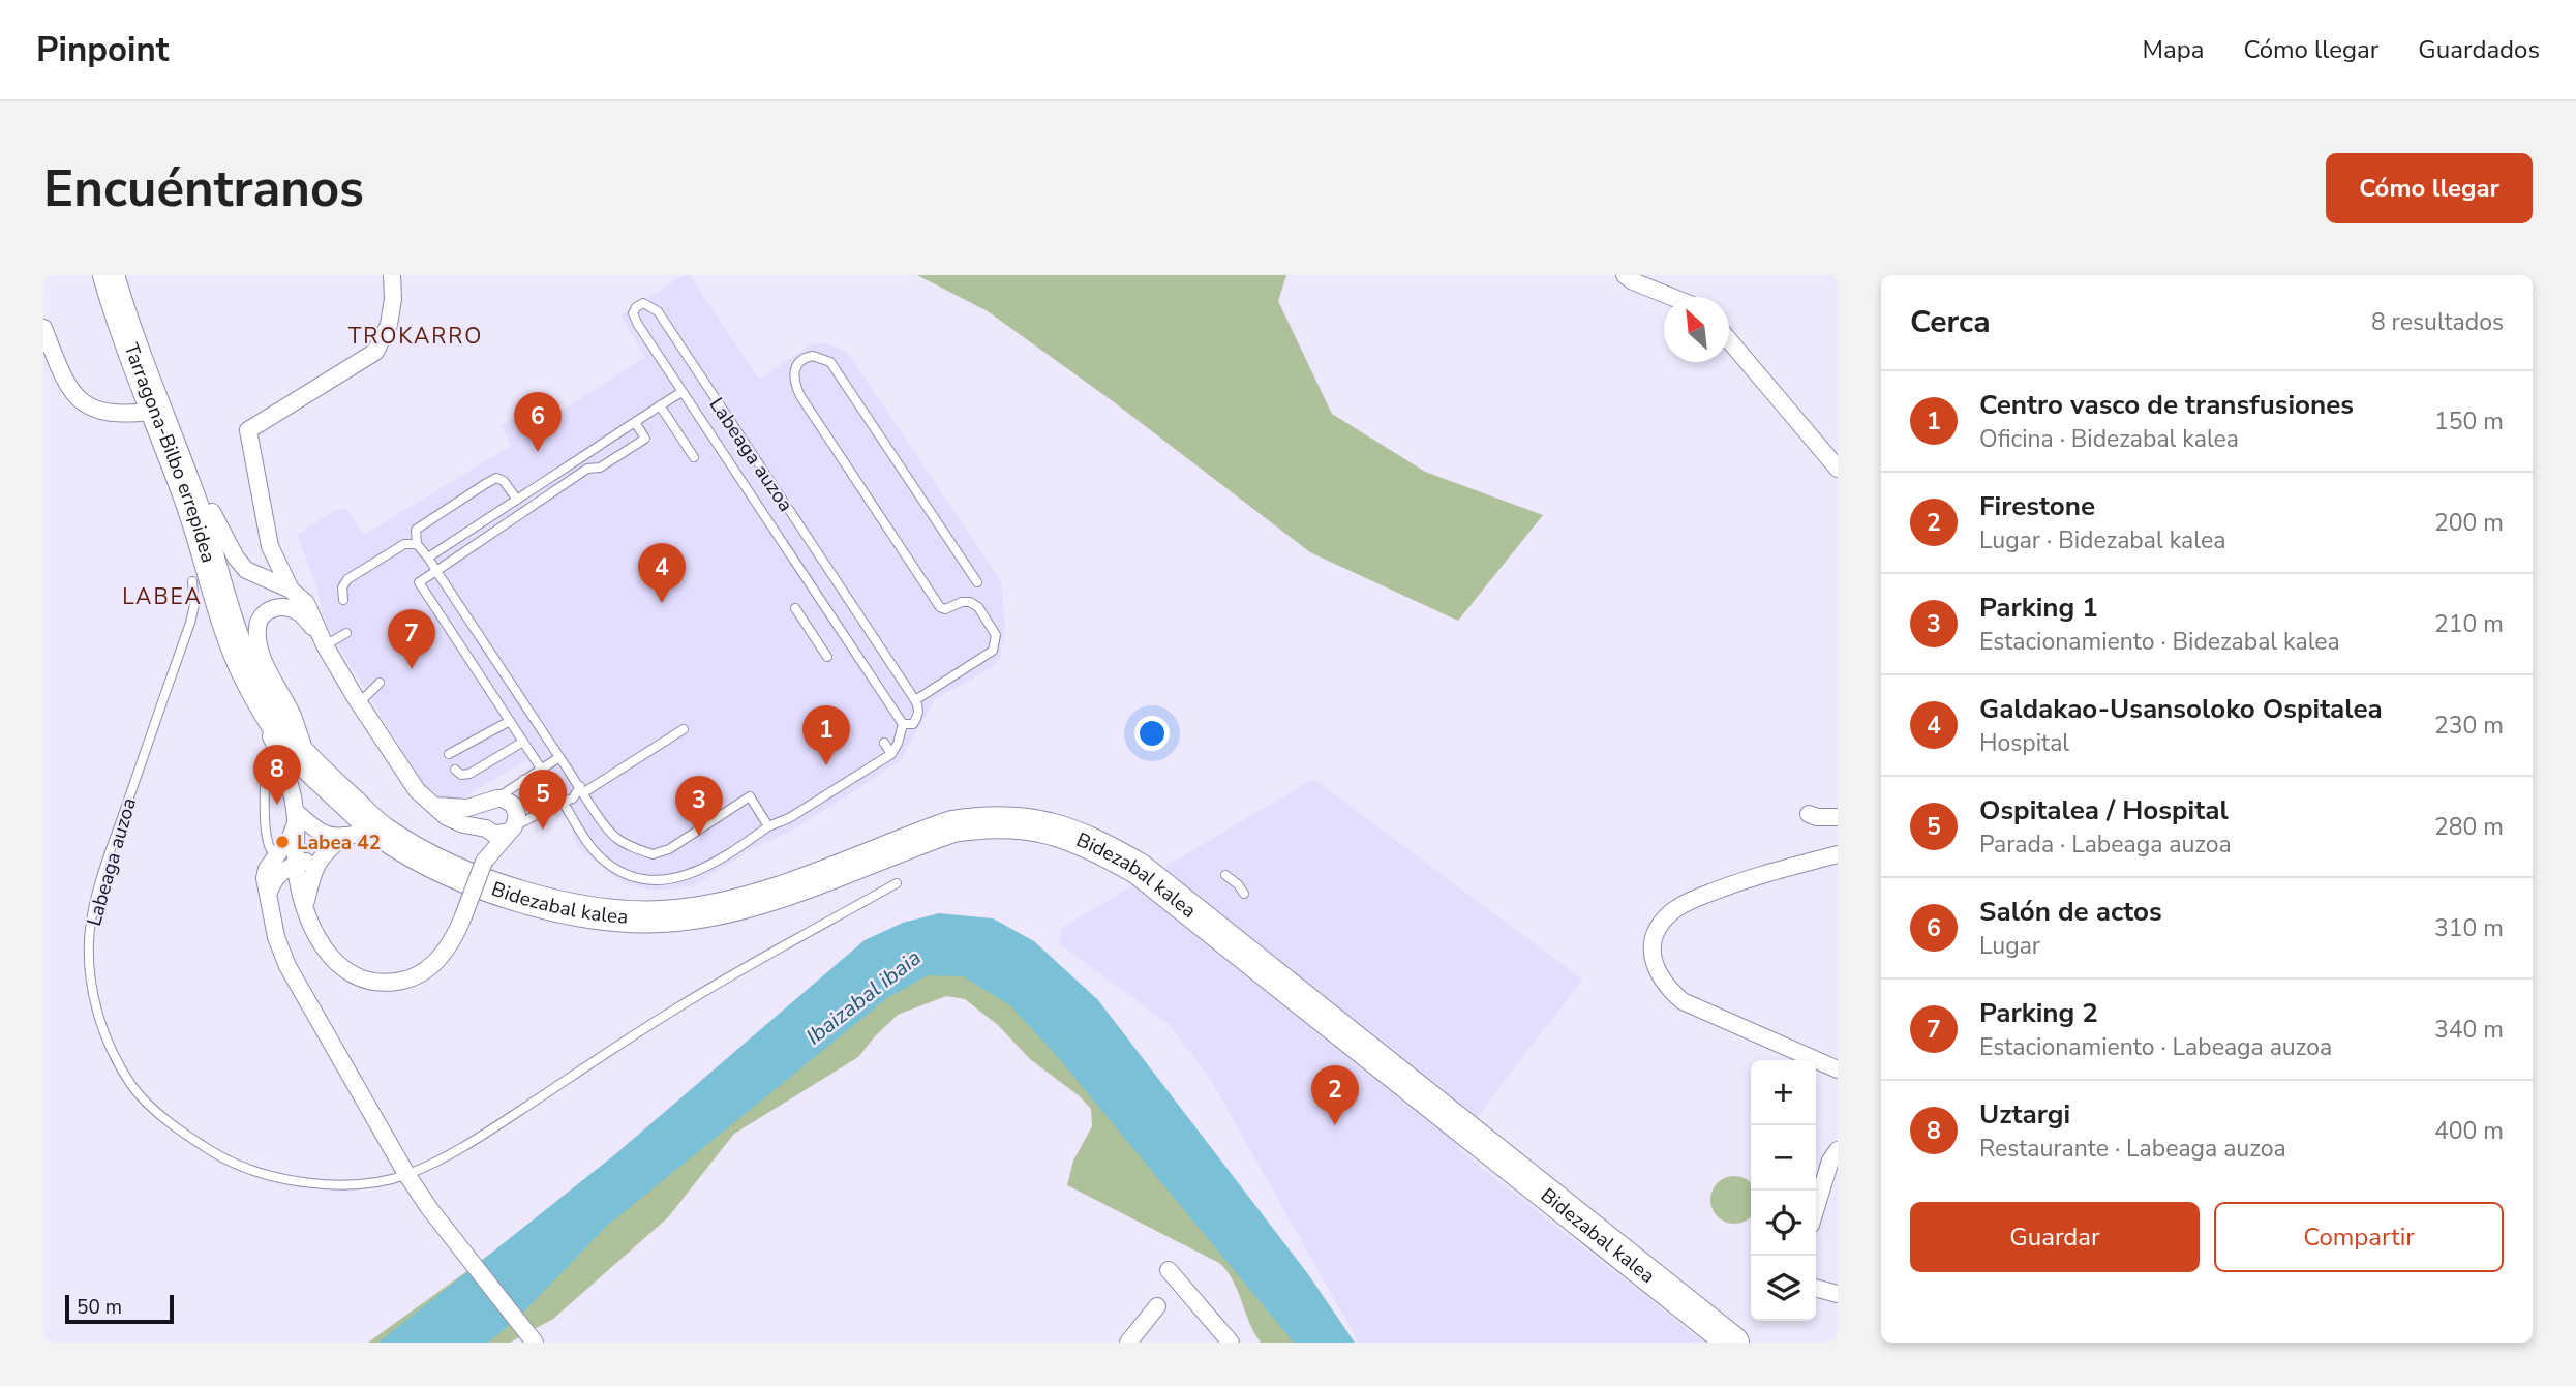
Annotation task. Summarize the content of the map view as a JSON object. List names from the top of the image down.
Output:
{
  "streets": {
    "highway": ["Tarragona-Bilbo errepidea", "Bidezabal kalea"],
    "lane": ["Labeaga auzoa"]
  },
  "crossings": [
    ["Tarragona-Bilbo errepidea", "Bidezabal kalea"]
  ],
  "districts": ["TROKARRO", "LABEA"],
  "water": ["Ibaizabal ibaia"],
  "places": ["Labea 42"],
  "scale_bar": "50 m",
  "north": "top left",
  "page": {
    "header": "Pinpoint",
    "nav": ["Mapa", "Cómo llegar", "Guardados"],
    "buttons": [
      "Cómo llegar",
      ["Guardar", "Compartir"]
    ],
    "title": "Encuéntranos",
    "heading": ["Cerca", "8 resultados"],
    "list": [
      {
        "mark": "1",
        "name": "Centro vasco de transfusiones",
        "note": "Oficina · Bidezabal kalea",
        "value": "150 m"
      },
      {
        "mark": "2",
        "name": "Firestone",
        "note": "Lugar · Bidezabal kalea",
        "value": "200 m"
      },
      {
        "mark": "3",
        "name": "Parking 1",
        "note": "Estacionamiento · Bidezabal kalea",
        "value": "210 m"
      },
      {
        "mark": "4",
        "name": "Galdakao-Usansoloko Ospitalea",
        "note": "Hospital",
        "value": "230 m"
      },
      {
        "mark": "5",
        "name": "Ospitalea / Hospital",
        "note": "Parada · Labeaga auzoa",
        "value": "280 m"
      },
      {
        "mark": "6",
        "name": "Salón de actos",
        "note": "Lugar",
        "value": "310 m"
      },
      {
        "mark": "7",
        "name": "Parking 2",
        "note": "Estacionamiento · Labeaga auzoa",
        "value": "340 m"
      },
      {
        "mark": "8",
        "name": "Uztargi",
        "note": "Restaurante · Labeaga auzoa",
        "value": "400 m"
      }
    ],
    "pins": [
      "6",
      "4",
      "7",
      "1",
      "8",
      "5",
      "3",
      "2"
    ],
    "map_buttons": ["+", "−"],
    "scale": "50 m"
  }
}
